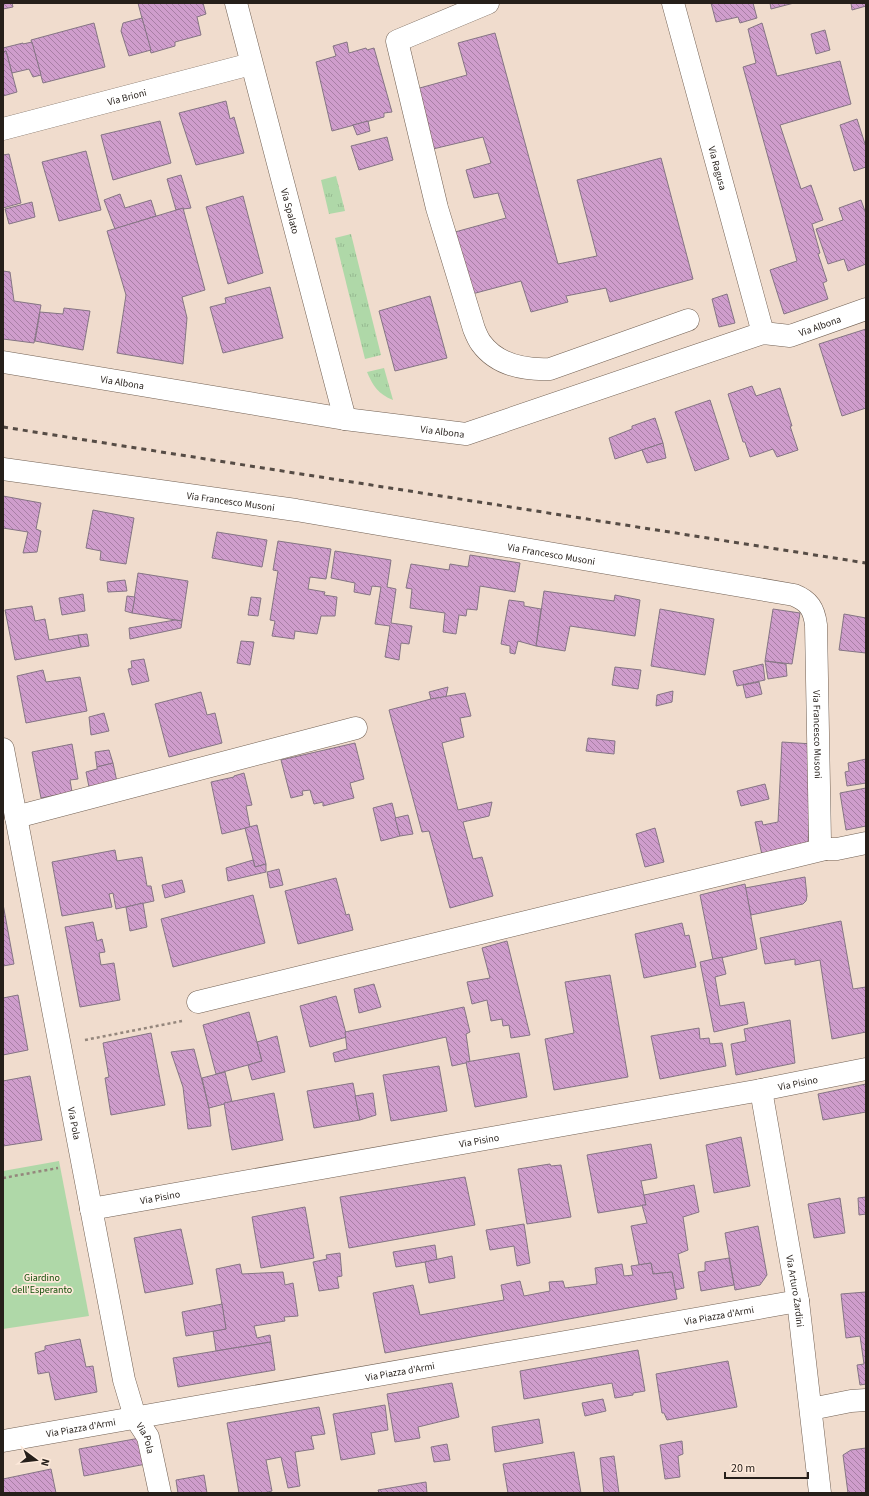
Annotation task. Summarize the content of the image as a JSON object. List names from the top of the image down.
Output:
{
  "streets": {
    "street": [
      "Via Brioni",
      "Via Ragusa",
      "Via Spalato",
      "Via Albona",
      "Via Francesco Musoni",
      "Via Pisino",
      "Via Pola",
      "Via Arturo Zardini",
      "Via Piazza d'Armi"
    ]
  },
  "crossings": [
    ["Via Brioni", "Via Spalato"],
    ["Via Ragusa", "Via Albona"],
    ["Via Spalato", "Via Albona"],
    ["Via Pisino", "Via Pola"],
    ["Via Pisino", "Via Arturo Zardini"],
    ["Via Pola", "Via Piazza d'Armi"],
    ["Via Arturo Zardini", "Via Piazza d'Armi"]
  ],
  "parks": ["Giardino dell'Esperanto"],
  "scale_bar": "20 m",
  "north": "right"
}
